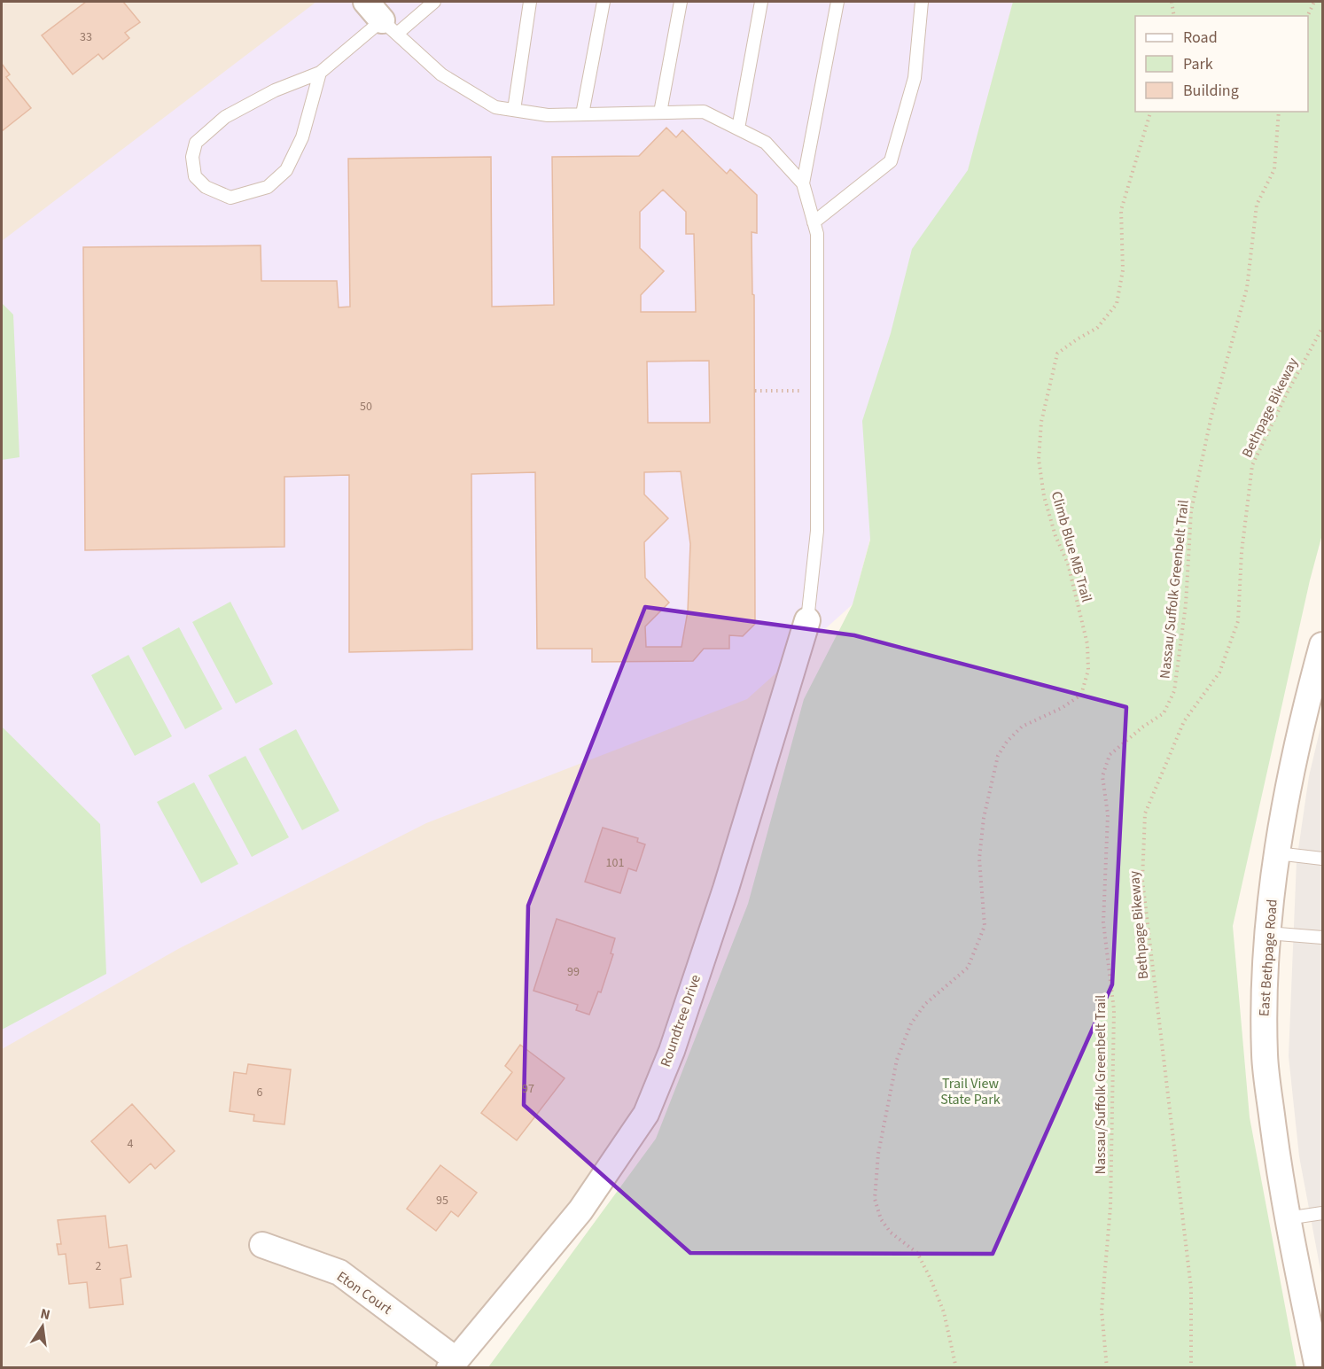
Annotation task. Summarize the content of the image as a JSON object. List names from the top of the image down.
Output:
{
  "streets": {
    "street": ["East Bethpage Road", "Roundtree Drive", "Eton Court"],
    "path": ["Bethpage Bikeway", "Climb Blue MB Trail", "Nassau/Suffolk Greenbelt Trail"]
  },
  "crossings": [
    ["Roundtree Drive", "Eton Court"]
  ],
  "parks": ["Trail View State Park"],
  "house_numbers": [
    "33",
    "50",
    "101",
    "99",
    "97",
    "6",
    "4",
    "95",
    "2"
  ],
  "legend": ["Road", "Park", "Building"],
  "north": "top"
}
